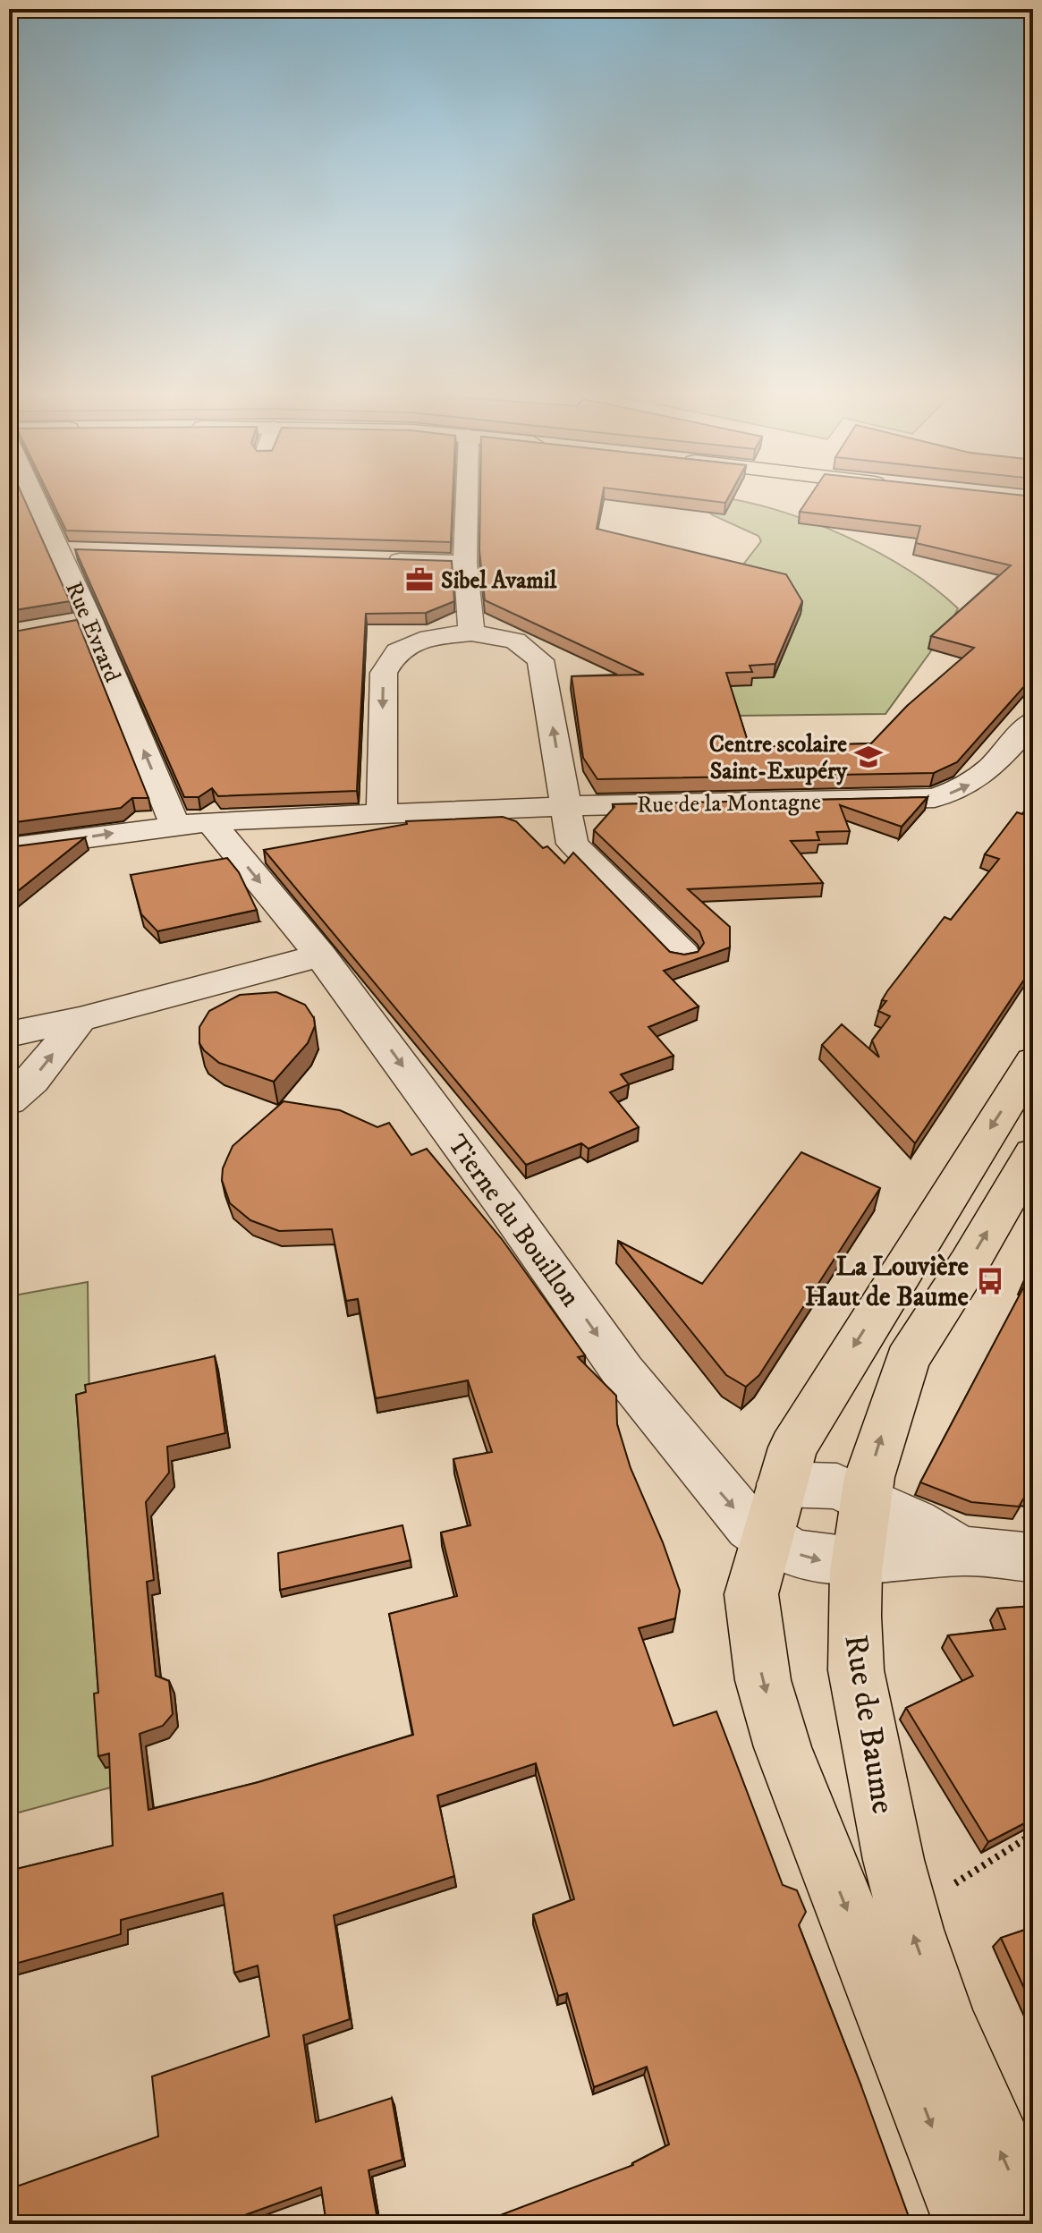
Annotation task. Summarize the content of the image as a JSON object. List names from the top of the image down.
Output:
{
  "streets": {
    "main road": ["Rue de Baume"],
    "street": ["Rue Evrard", "Rue de la Montagne", "Tierne du Bouillon"]
  },
  "crossings": [
    ["Rue Evrard", "Rue de la Montagne"],
    ["Rue Evrard", "Tierne du Bouillon"],
    ["Rue de la Montagne", "Tierne du Bouillon"],
    ["Tierne du Bouillon", "Rue de Baume"]
  ],
  "one_way": ["Rue Evrard", "Tierne du Bouillon"],
  "places": {
    "office": ["Sibel Avamil"],
    "school or university": ["Centre scolaire Saint-Exupéry"],
    "bus stop": ["La Louvière Haut de Baume"]
  }
}
